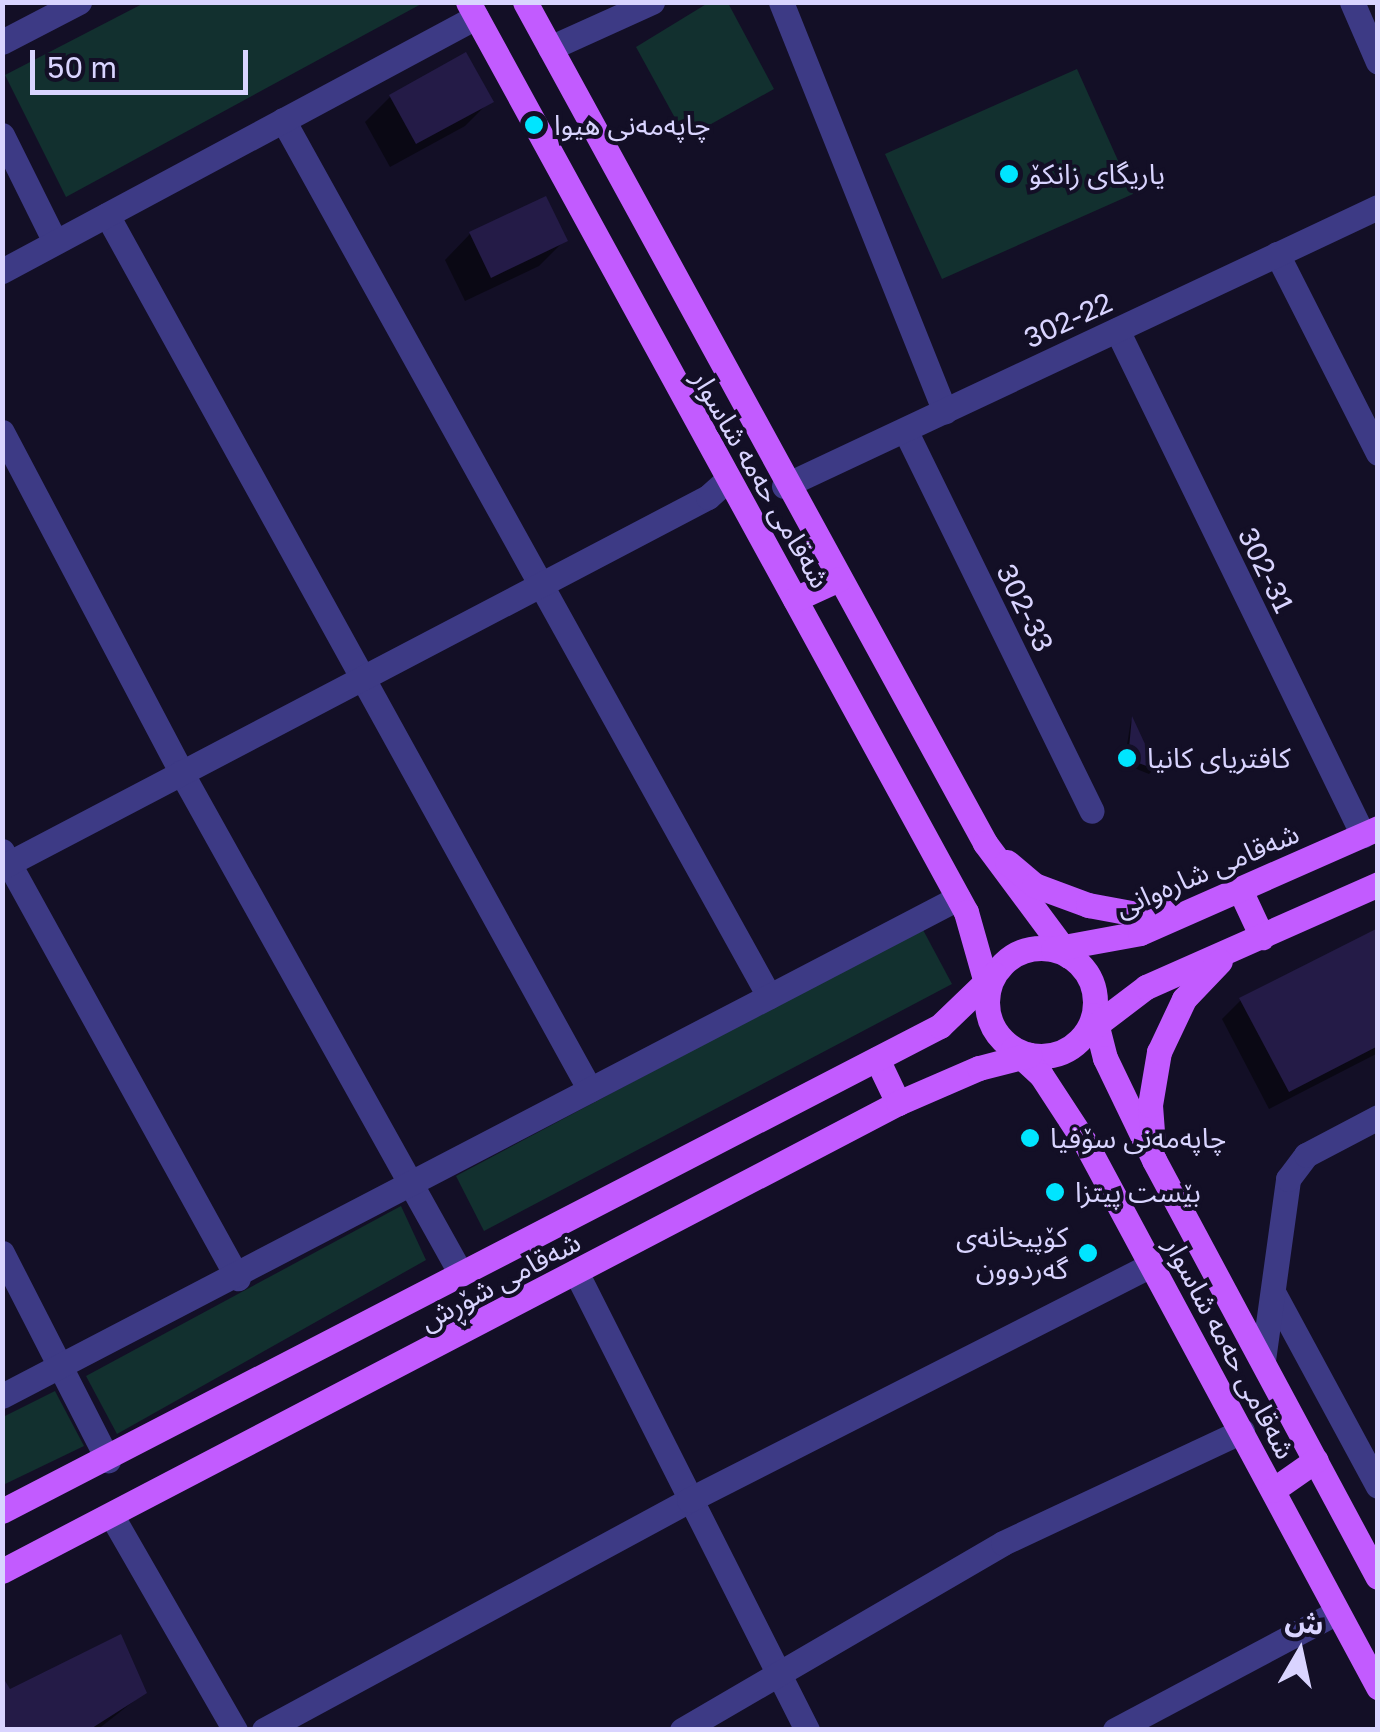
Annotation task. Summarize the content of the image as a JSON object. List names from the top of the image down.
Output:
{
  "streets": {
    "main road": ["شەقامی حەمە شاسوار", "شەقامی شارەوانی", "شەقامی شۆڕش"],
    "street": ["302-22", "302-31", "302-33"]
  },
  "crossings": [
    ["302-22", "شەقامی حەمە شاسوار"],
    ["302-22", "302-31"],
    ["302-22", "302-33"],
    ["شەقامی حەمە شاسوار", "شەقامی شارەوانی"],
    ["شەقامی حەمە شاسوار", "شەقامی شۆڕش"],
    ["302-31", "شەقامی شارەوانی"],
    ["شەقامی شارەوانی", "شەقامی شۆڕش"]
  ],
  "places": [
    "چاپەمەنی هیوا",
    "یاریگای زانکۆ",
    "کافتریای کانیا",
    "چاپەمەنی سۆفیا",
    "بێست پیتزا",
    "کۆپیخانەی گەردوون"
  ],
  "scale_bar": "50 m",
  "north": "top"
}
